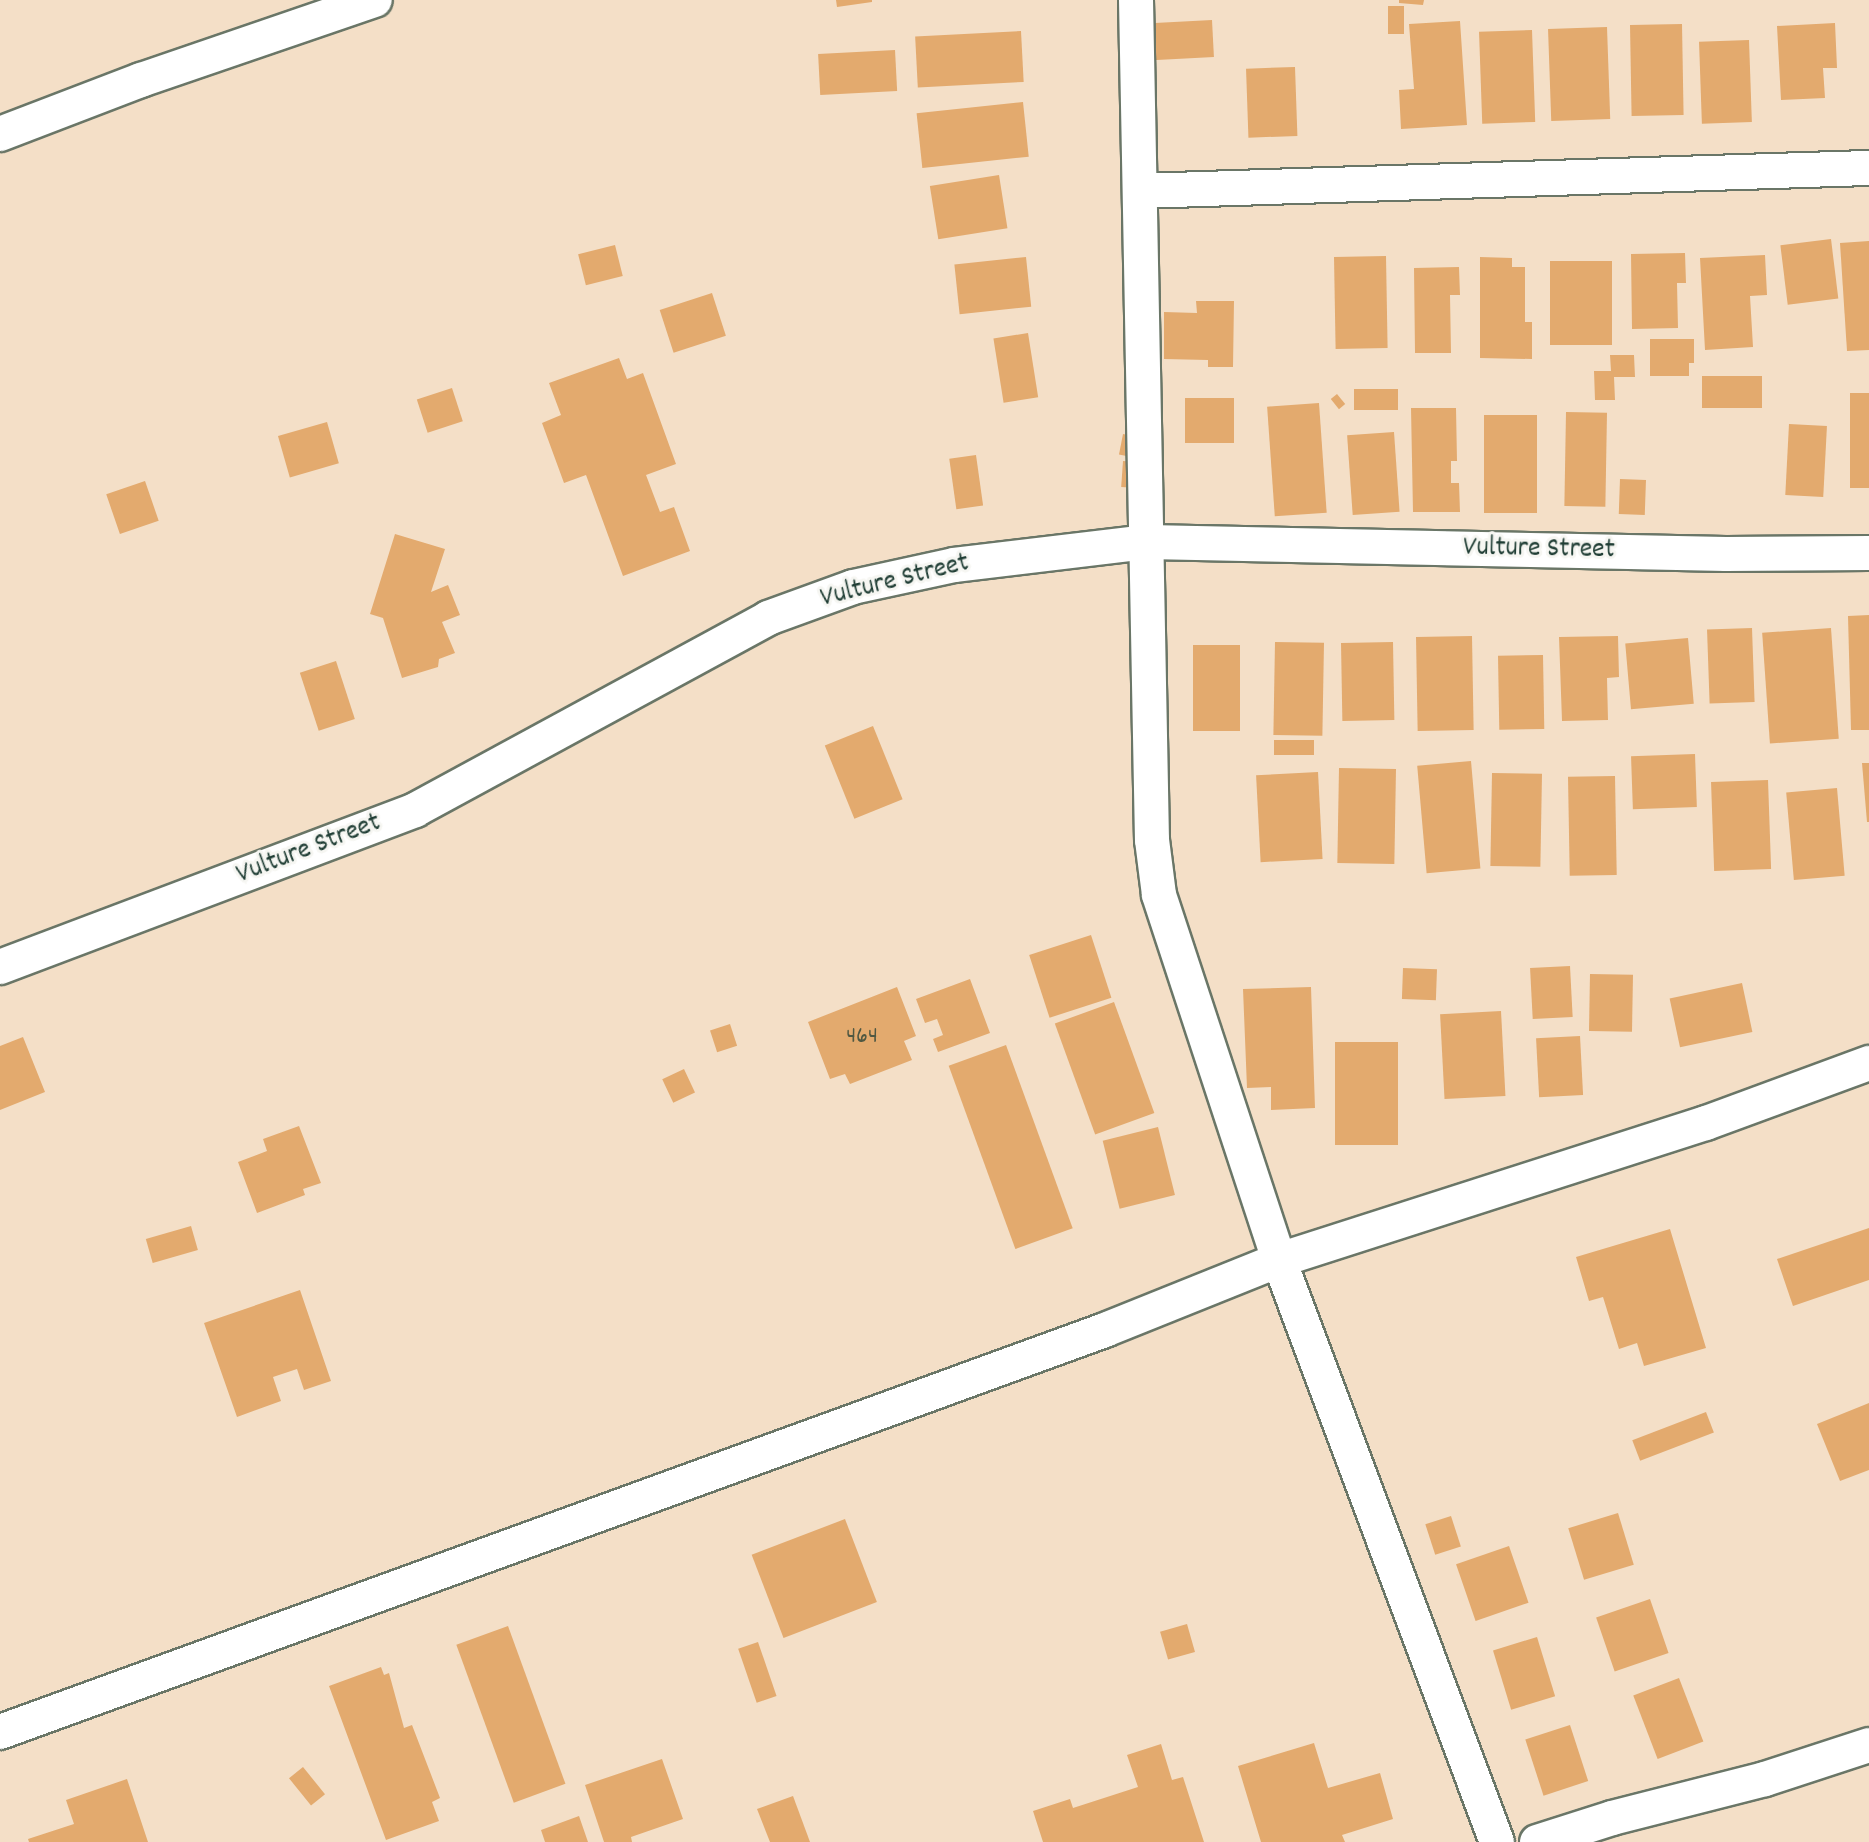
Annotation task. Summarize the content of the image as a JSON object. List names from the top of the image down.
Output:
{
  "streets": {
    "street": ["Vulture Street"]
  },
  "house_numbers": ["464"]
}
